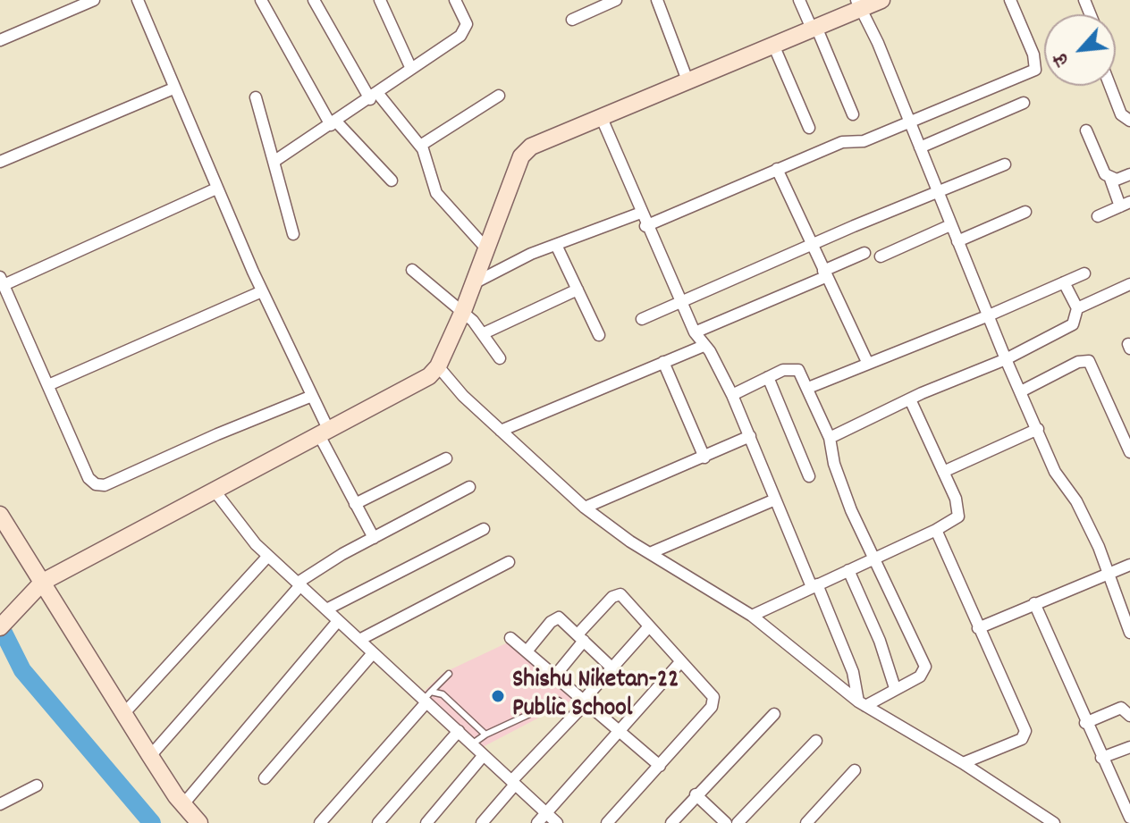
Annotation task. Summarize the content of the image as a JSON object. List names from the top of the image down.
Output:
{
  "places": ["Shishu Niketan-22 Public School"],
  "north": "bottom left"
}
